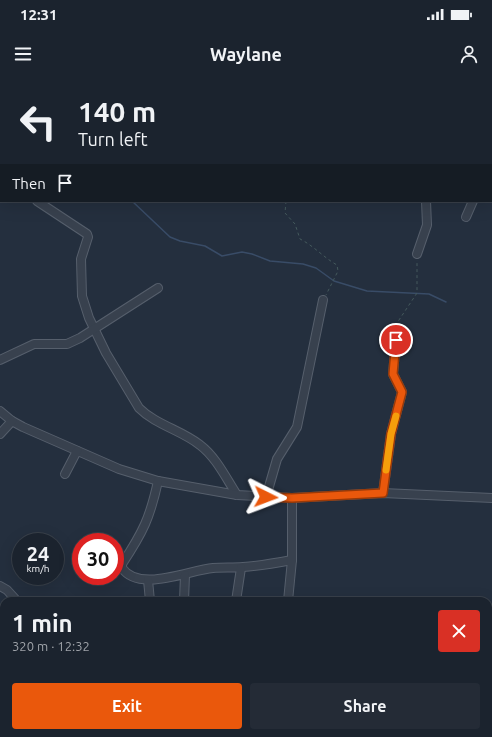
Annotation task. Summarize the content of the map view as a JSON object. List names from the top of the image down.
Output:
{
  "page": {
    "status": "12:31",
    "header": "Waylane",
    "turn": ["140 m", "Turn left"],
    "then": "Then",
    "speed": "24 km/h",
    "limit": "30",
    "heading": ["1 min", "320 m · 12:32"],
    "buttons": ["Exit", "Share"]
  }
}
